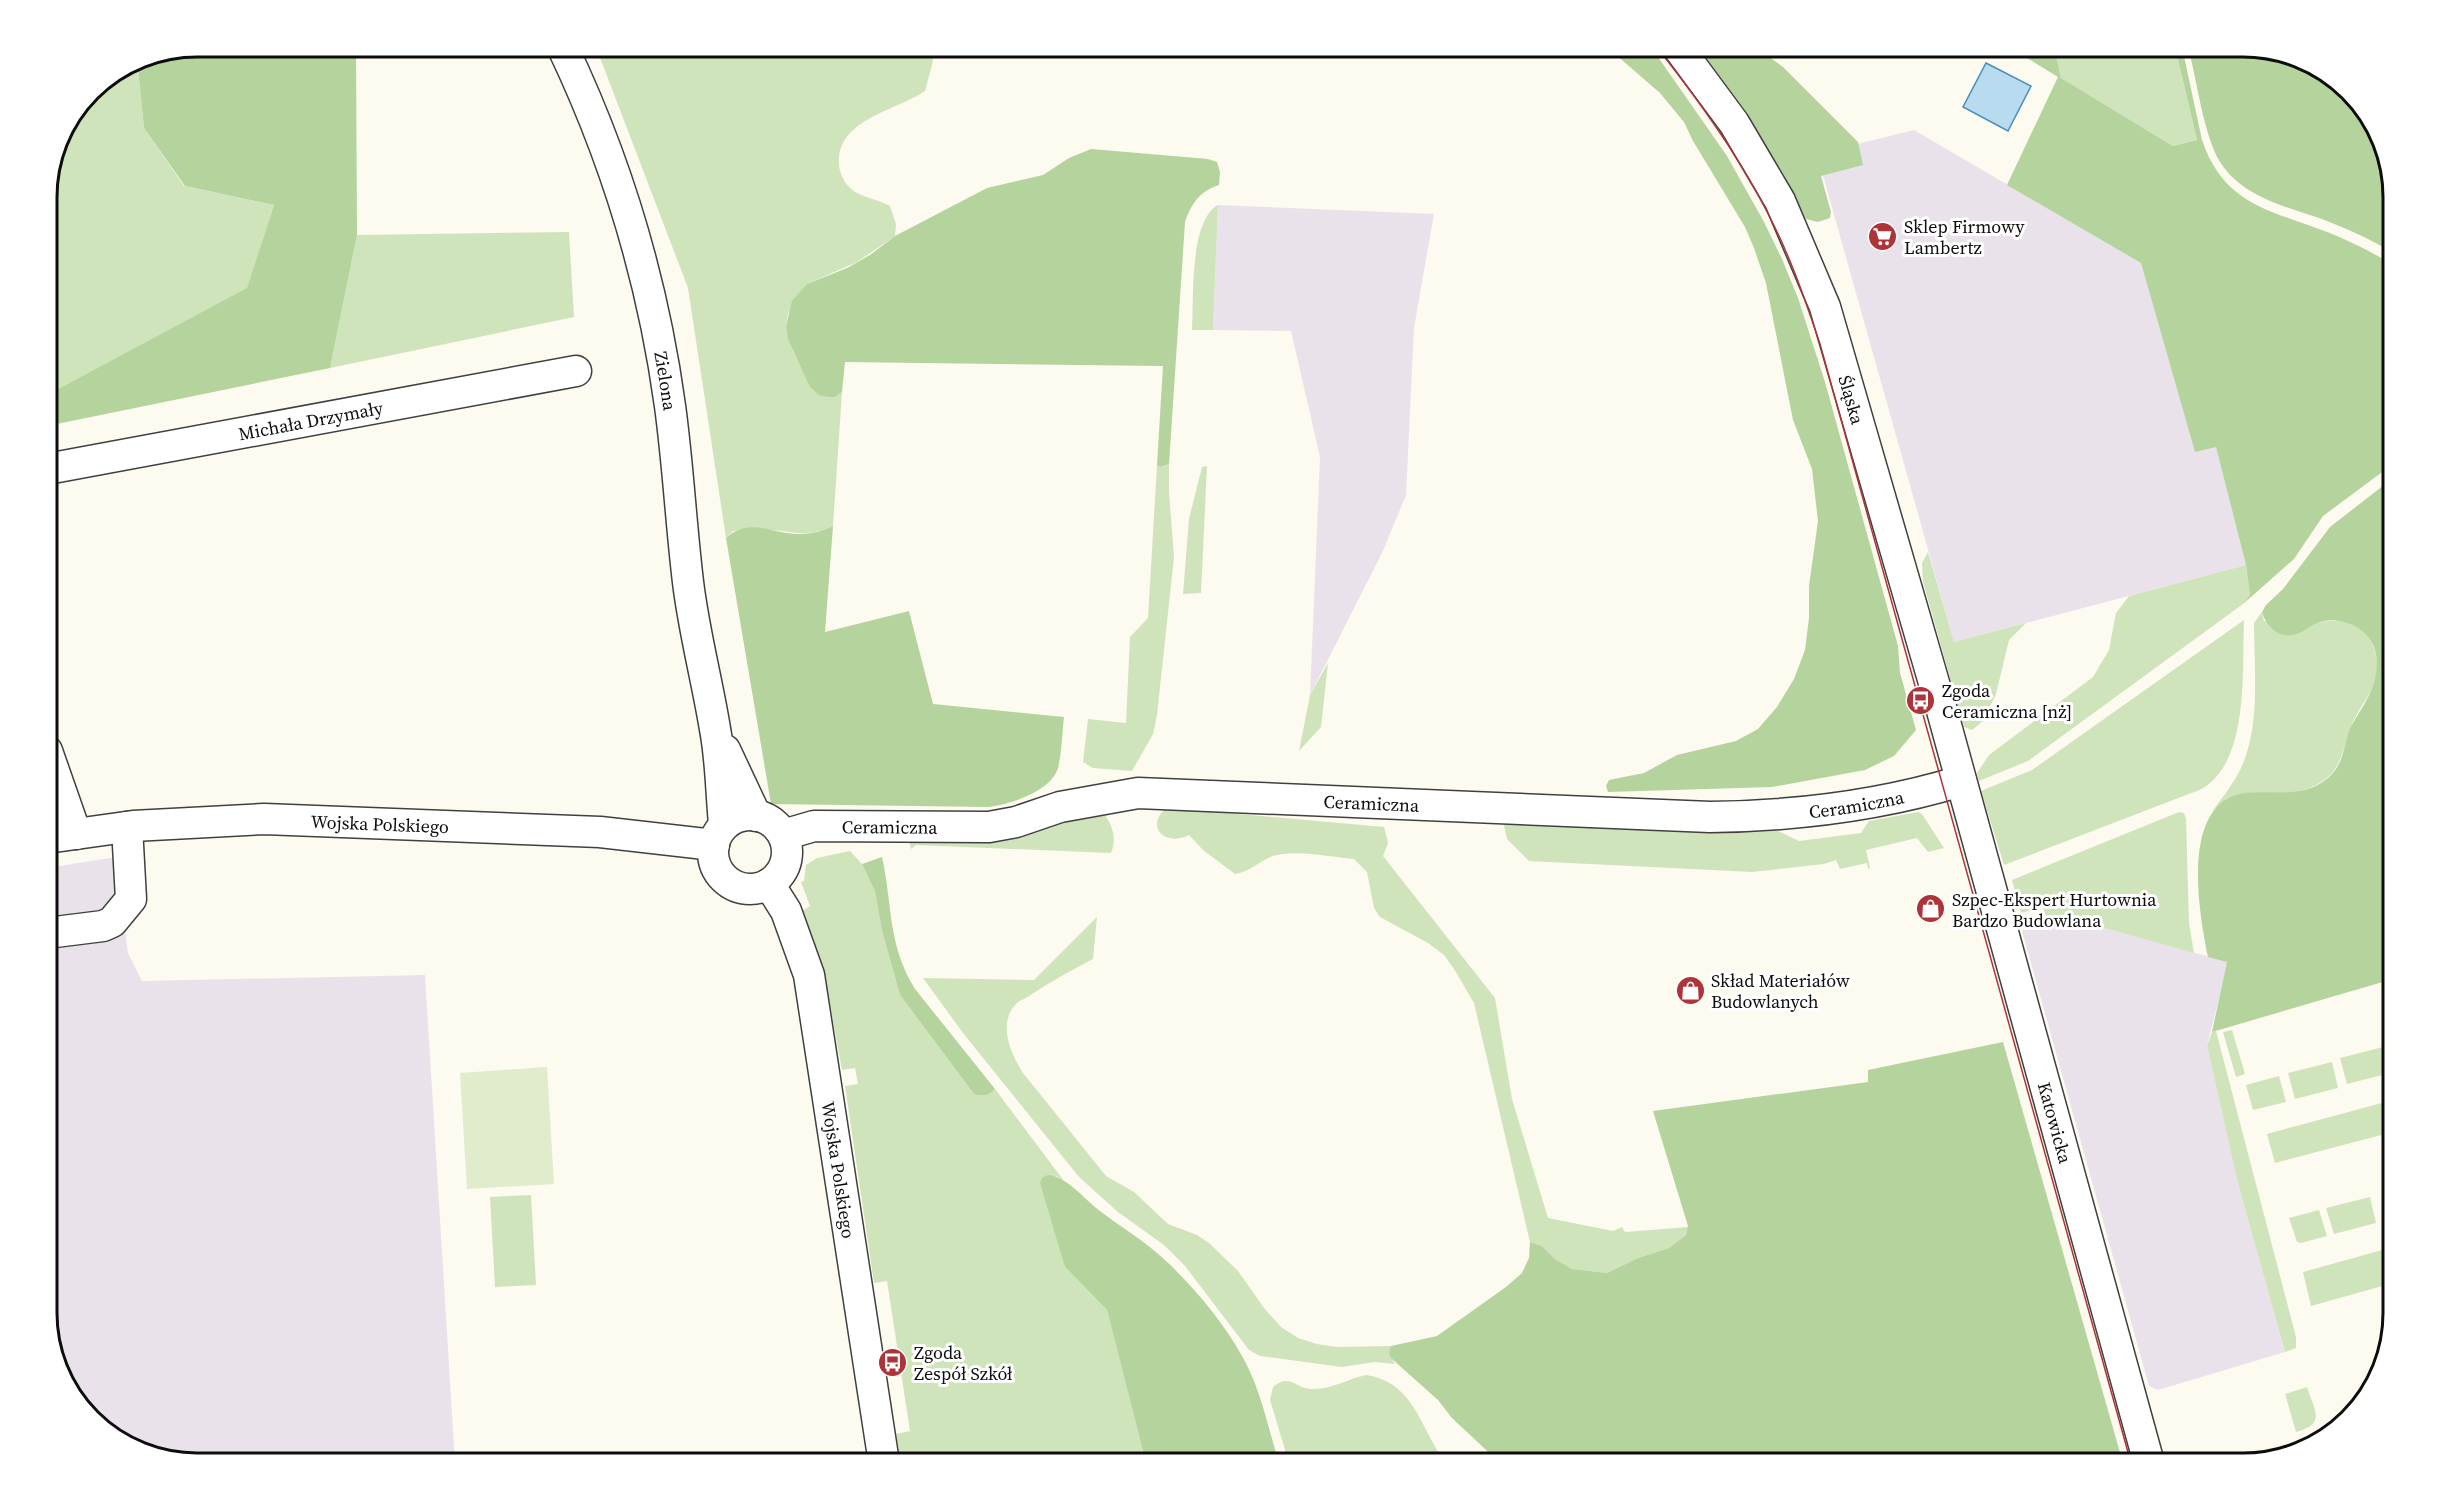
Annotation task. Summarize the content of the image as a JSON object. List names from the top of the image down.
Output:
{
  "streets": {
    "street": [
      "Zielona",
      "Śląska",
      "Michała Drzymały",
      "Ceramiczna",
      "Wojska Polskiego",
      "Katowicka"
    ]
  },
  "crossings": [
    ["Zielona", "Ceramiczna"],
    ["Zielona", "Wojska Polskiego"],
    ["Śląska", "Ceramiczna"],
    ["Śląska", "Katowicka"],
    ["Ceramiczna", "Wojska Polskiego"],
    ["Ceramiczna", "Katowicka"]
  ],
  "places": {
    "supermarket": ["Sklep Firmowy Lambertz"],
    "bus stop": ["Zgoda Ceramiczna [nż]", "Zgoda Zespół Szkół"],
    "shop": ["Szpec-Ekspert Hurtownia Bardzo Budowlana", "Skład Materiałów Budowlanych"]
  }
}
